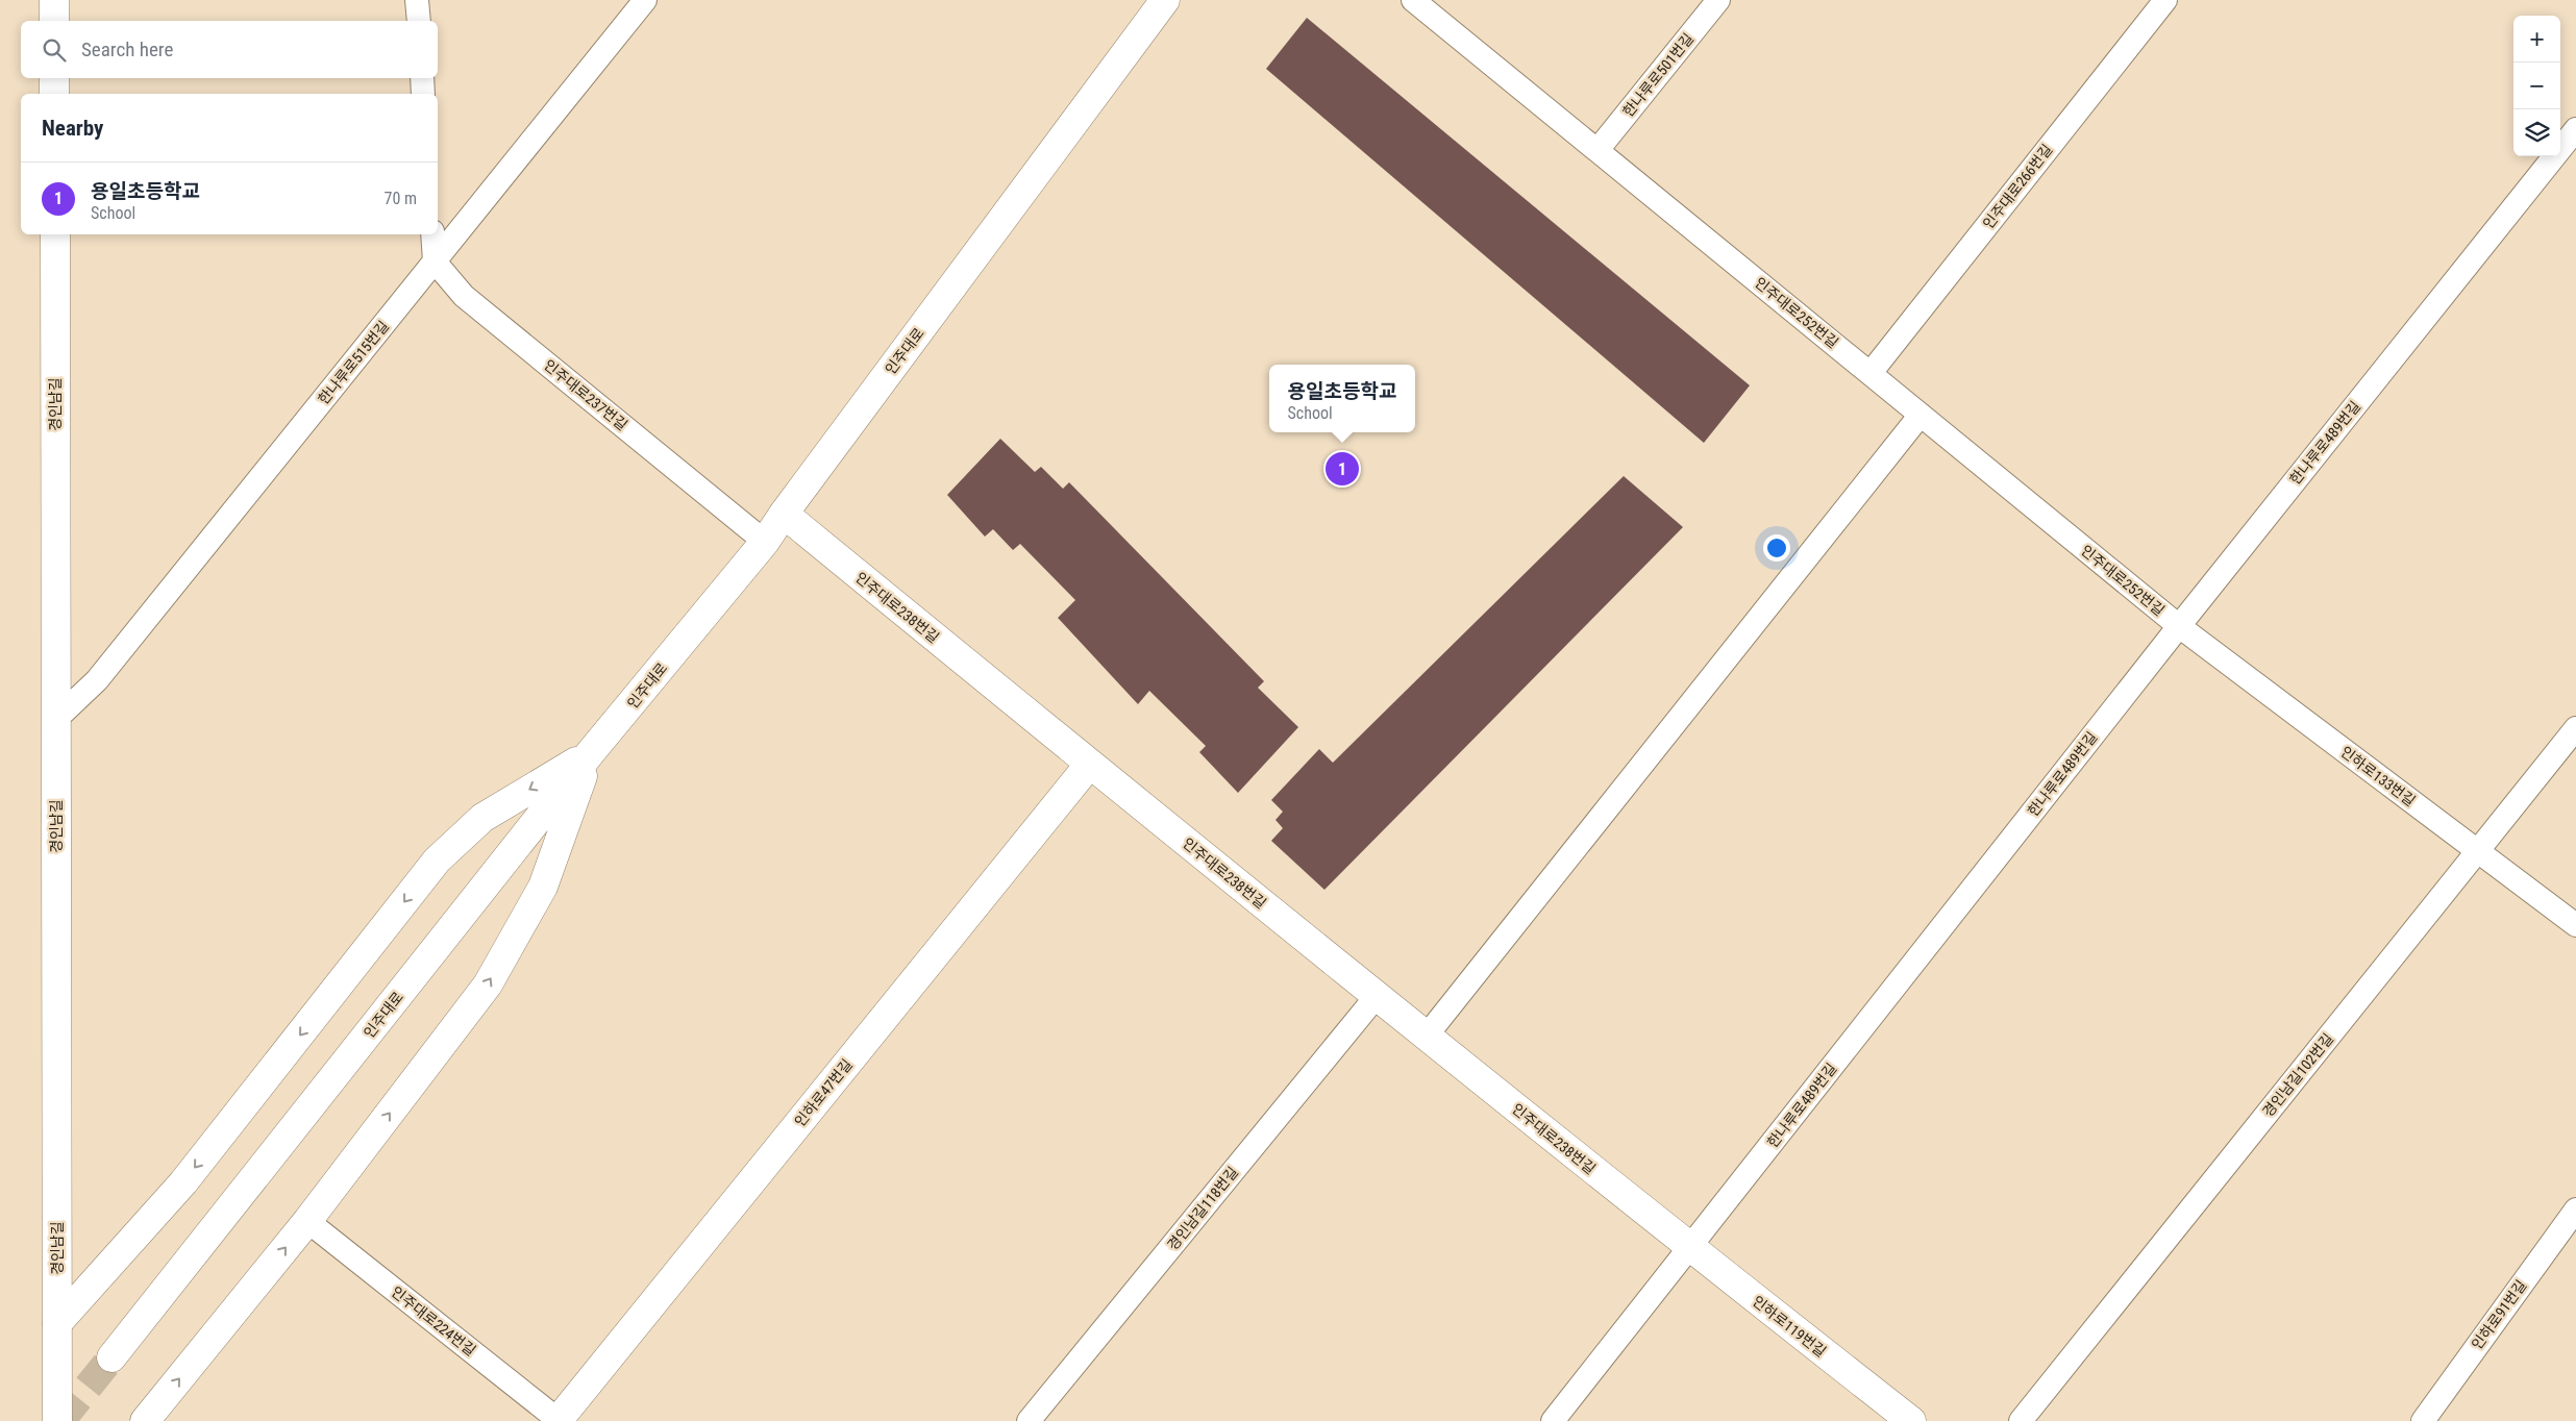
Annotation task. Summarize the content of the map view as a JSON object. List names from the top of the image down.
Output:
{
  "streets": {
    "street": [
      "인주대로",
      "경인남길",
      "인주대로238번길",
      "인하로47번길",
      "인하로119번길"
    ],
    "lane": [
      "한나루로501번길",
      "인주대로266번길",
      "인주대로252번길",
      "한나루로515번길",
      "인주대로237번길",
      "한나루로489번길",
      "인하로133번길",
      "경인남길102번길",
      "경인남길118번길",
      "인하로91번길",
      "인주대로224번길"
    ]
  },
  "crossings": [
    ["한나루로501번길", "인주대로252번길"],
    ["인주대로266번길", "인주대로252번길"],
    ["인주대로252번길", "한나루로489번길"],
    ["인주대로252번길", "인하로133번길"],
    ["인주대로", "인주대로237번길"],
    ["인주대로", "인주대로238번길"],
    ["한나루로515번길", "인주대로237번길"],
    ["한나루로515번길", "경인남길"],
    ["한나루로489번길", "인주대로238번길"],
    ["한나루로489번길", "인하로133번길"],
    ["한나루로489번길", "인하로119번길"],
    ["인주대로238번길", "인하로47번길"],
    ["인주대로238번길", "경인남길118번길"],
    ["인주대로238번길", "인하로119번길"],
    ["인하로133번길", "경인남길102번길"],
    ["인하로47번길", "인주대로224번길"]
  ],
  "page": {
    "map_buttons": ["+", "−"],
    "search": "Search here",
    "heading": "Nearby",
    "list": [
      {
        "mark": "1",
        "name": "용일초등학교",
        "note": "School",
        "value": "70 m"
      }
    ],
    "popup": ["용일초등학교", "School"],
    "pins": "1"
  }
}
